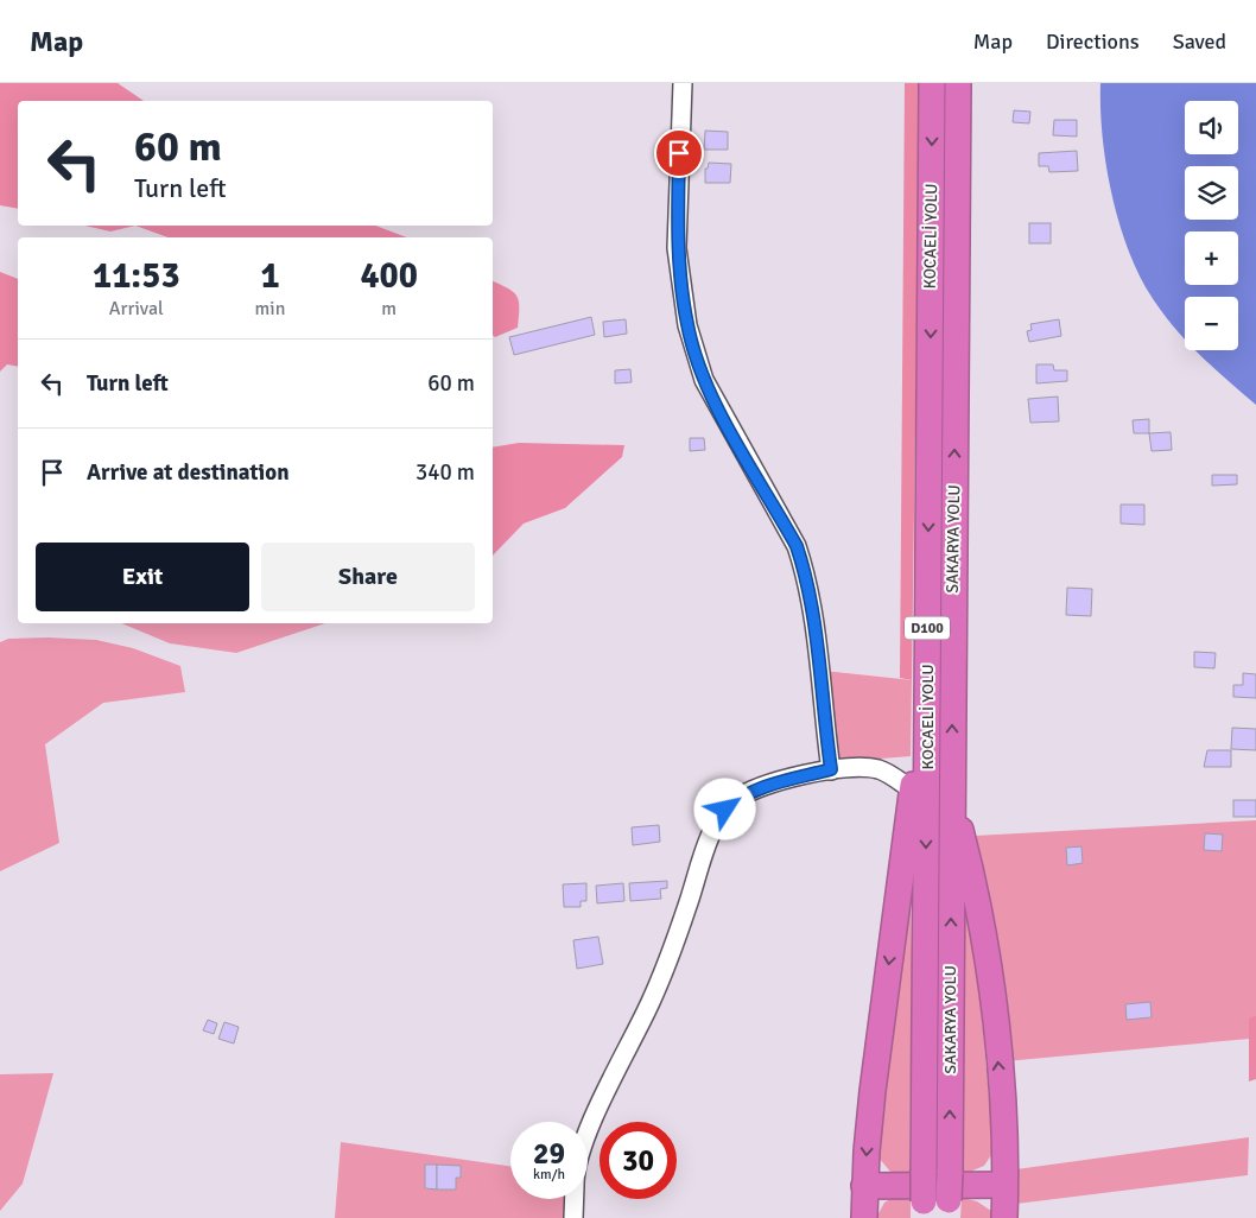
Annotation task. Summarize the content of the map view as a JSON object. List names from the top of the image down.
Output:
{
  "streets": {
    "highway": ["KOCAELİ YOLU", "SAKARYA YOLU", "D100"]
  },
  "page": {
    "header": "Map",
    "nav": ["Map", "Directions", "Saved"],
    "map_buttons": ["+", "−"],
    "turn": ["60 m", "Turn left"],
    "eta": [
      "11:53",
      "Arrival",
      "1",
      "min",
      "400",
      "m"
    ],
    "list": [
      {
        "name": "Turn left",
        "value": "60 m"
      },
      {
        "name": "Arrive at destination",
        "value": "340 m"
      }
    ],
    "buttons": ["Exit", "Share"],
    "speed": "29 km/h",
    "limit": "30"
  }
}
